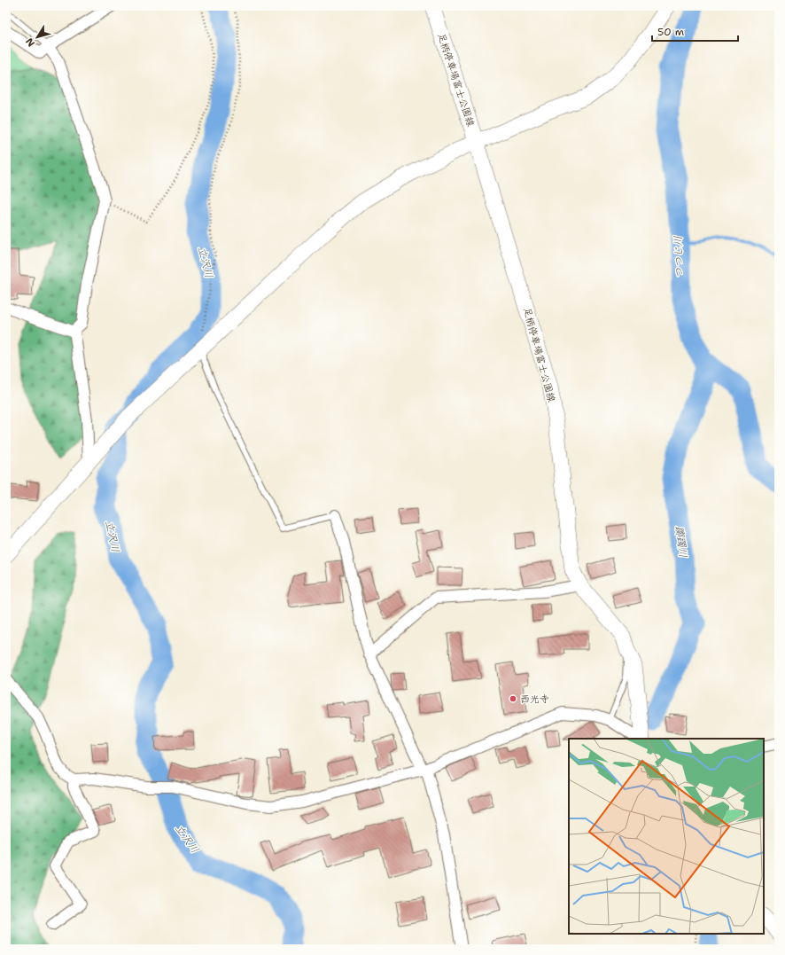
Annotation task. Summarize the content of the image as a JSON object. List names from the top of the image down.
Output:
{
  "streets": {
    "street": ["足柄停車場富士公園線"]
  },
  "water": ["つつじ川", "立沢川", "躑躅川"],
  "places": ["西光寺"],
  "scale_bar": "50 m",
  "north": "bottom left"
}
